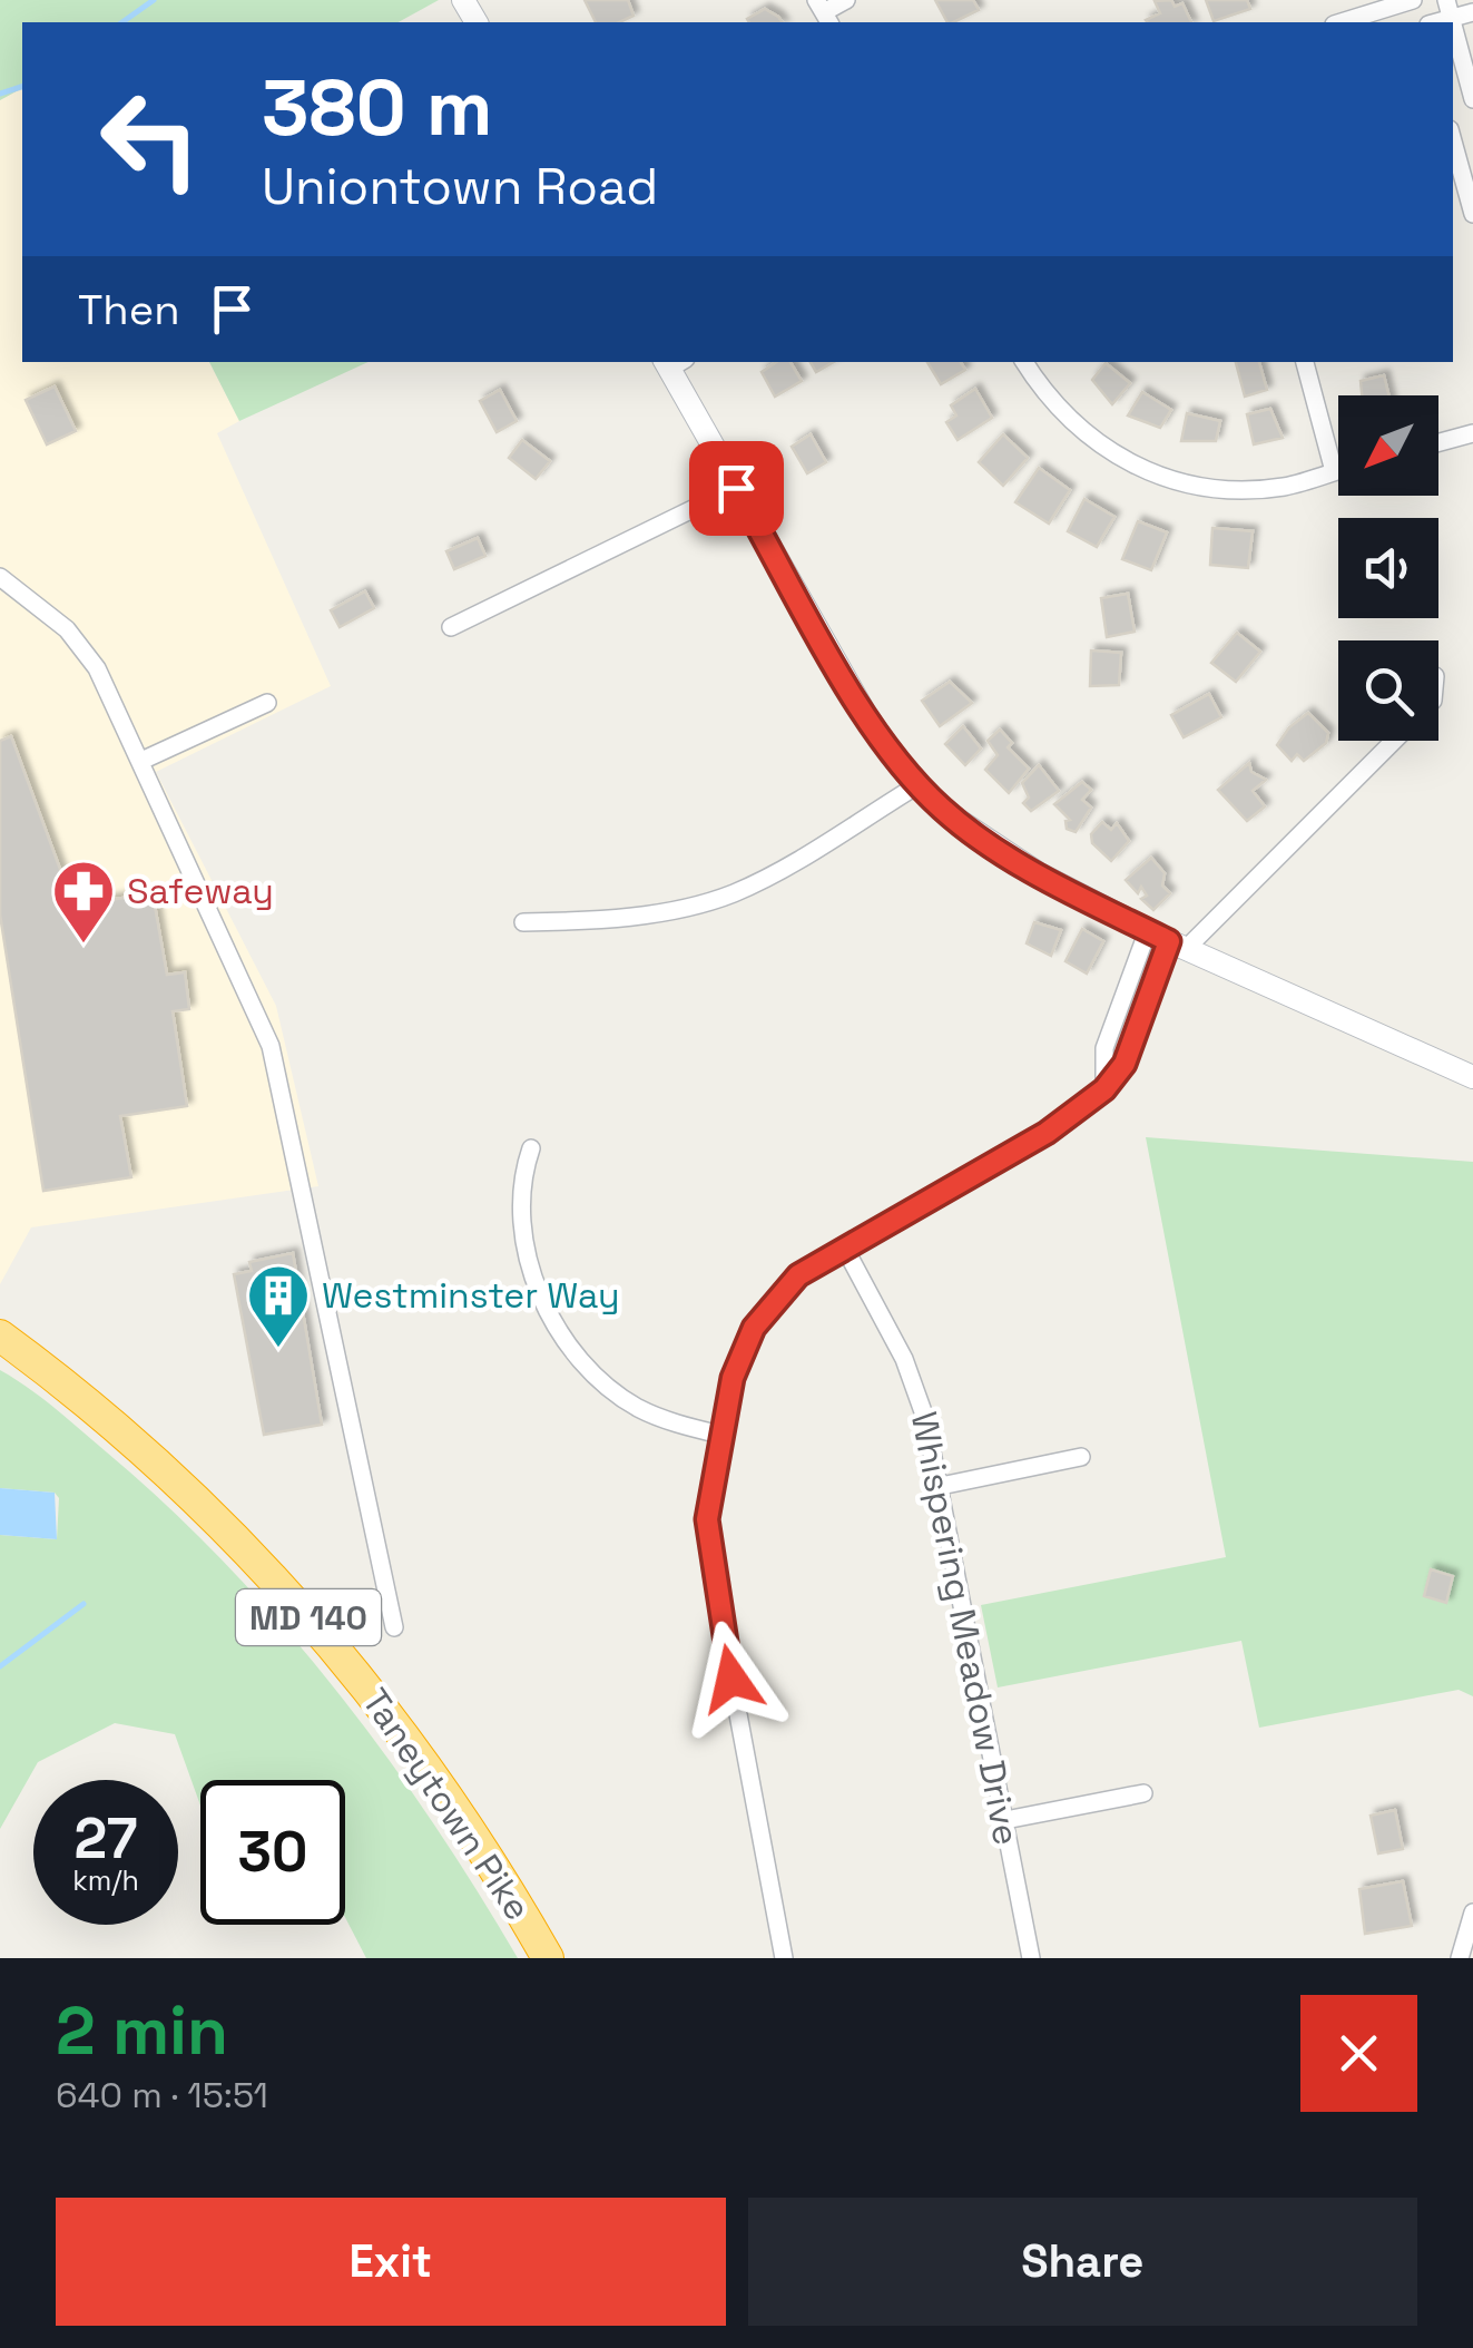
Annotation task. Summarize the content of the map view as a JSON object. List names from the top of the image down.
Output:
{
  "streets": {
    "highway": ["MD 140", "Taneytown Pike"],
    "street": ["Whispering Meadow Drive"]
  },
  "places": {
    "pharmacy": ["Safeway"],
    "building": ["Westminster Way"]
  },
  "north": "bottom left",
  "page": {
    "turn": ["380 m", "Uniontown Road"],
    "then": "Then",
    "speed": "27 km/h",
    "limit": "30",
    "heading": ["2 min", "640 m · 15:51"],
    "buttons": ["Exit", "Share"]
  }
}
